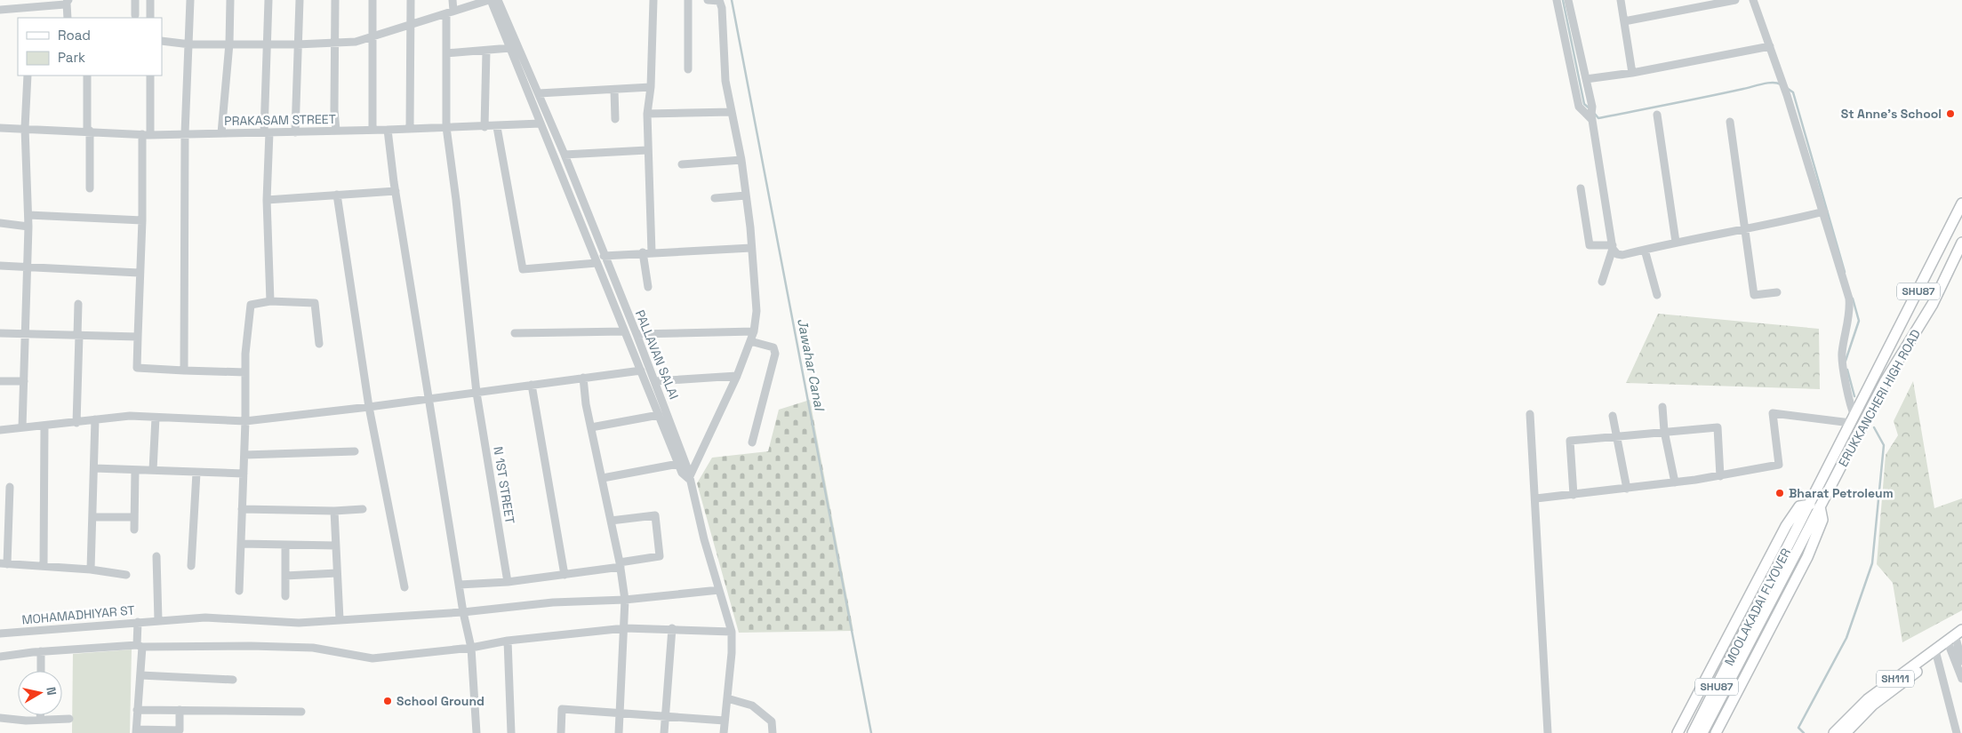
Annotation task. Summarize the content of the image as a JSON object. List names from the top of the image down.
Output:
{
  "streets": {
    "main road": [
      "SHU87",
      "ERUKKANCHERI HIGH ROAD",
      "MOOLAKADAI FLYOVER",
      "SH111"
    ],
    "street": [
      "PRAKASAM STREET",
      "PALLAVAN SALAI",
      "N 1ST STREET",
      "MOHAMADHIYAR ST"
    ]
  },
  "crossings": [
    ["PRAKASAM STREET", "N 1ST STREET"],
    ["SHU87", "ERUKKANCHERI HIGH ROAD"],
    ["SHU87", "MOOLAKADAI FLYOVER"],
    ["PALLAVAN SALAI", "MOHAMADHIYAR ST"],
    ["ERUKKANCHERI HIGH ROAD", "MOOLAKADAI FLYOVER"]
  ],
  "water": ["Jawahar Canal"],
  "places": ["St Anne's School", "Bharat Petroleum", "School Ground"],
  "legend": ["Road", "Park"],
  "north": "right"
}
